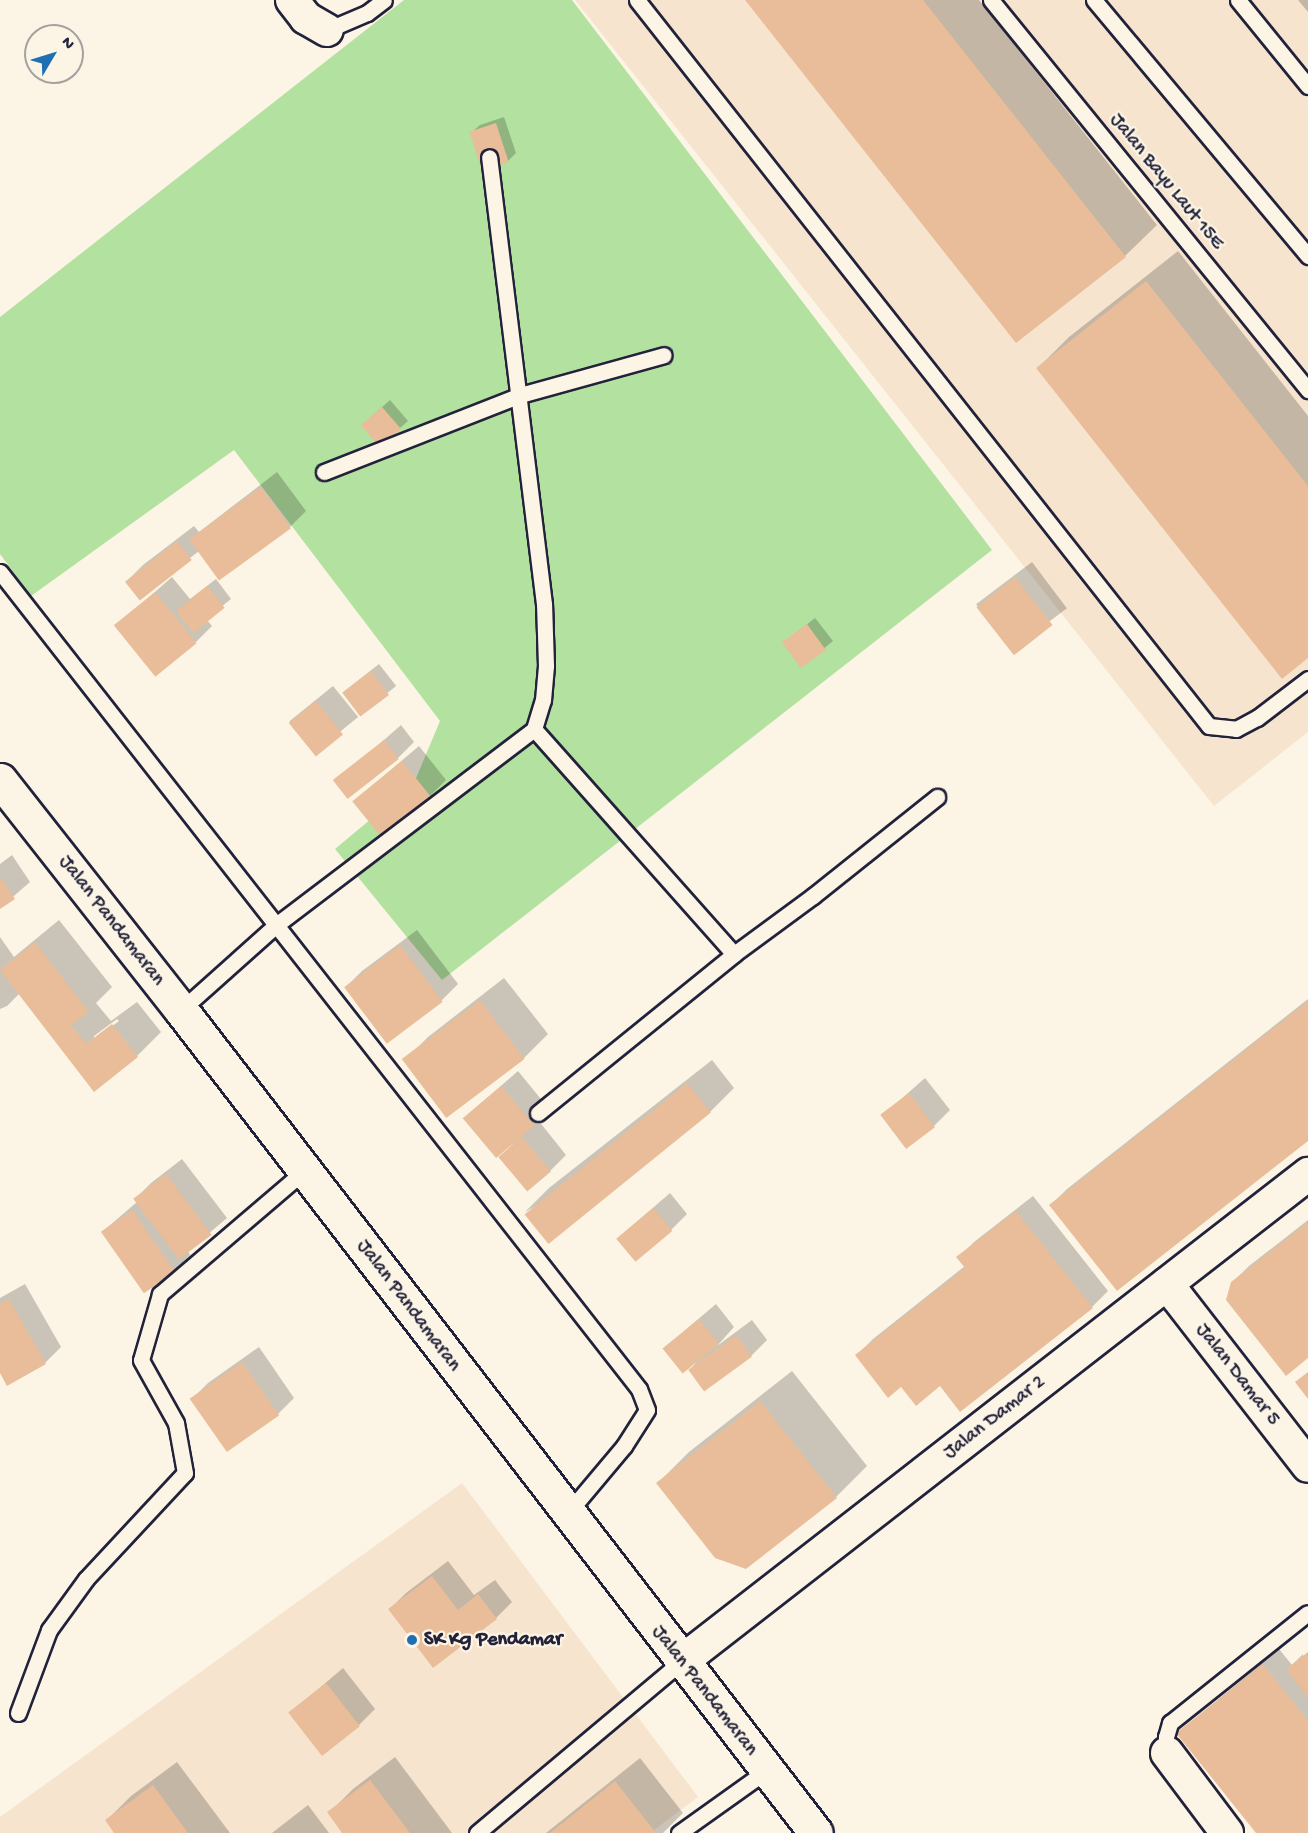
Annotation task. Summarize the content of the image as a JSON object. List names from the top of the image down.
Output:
{
  "streets": {
    "main road": ["Jalan Pandamaran"],
    "street": ["Jalan Damar 5", "Jalan Damar 2"],
    "lane": ["Jalan Bayu Laut 15E"]
  },
  "crossings": [
    ["Jalan Pandamaran", "Jalan Damar 2"],
    ["Jalan Damar 5", "Jalan Damar 2"]
  ],
  "places": ["SK Kg Pendamar"],
  "north": "top right"
}
